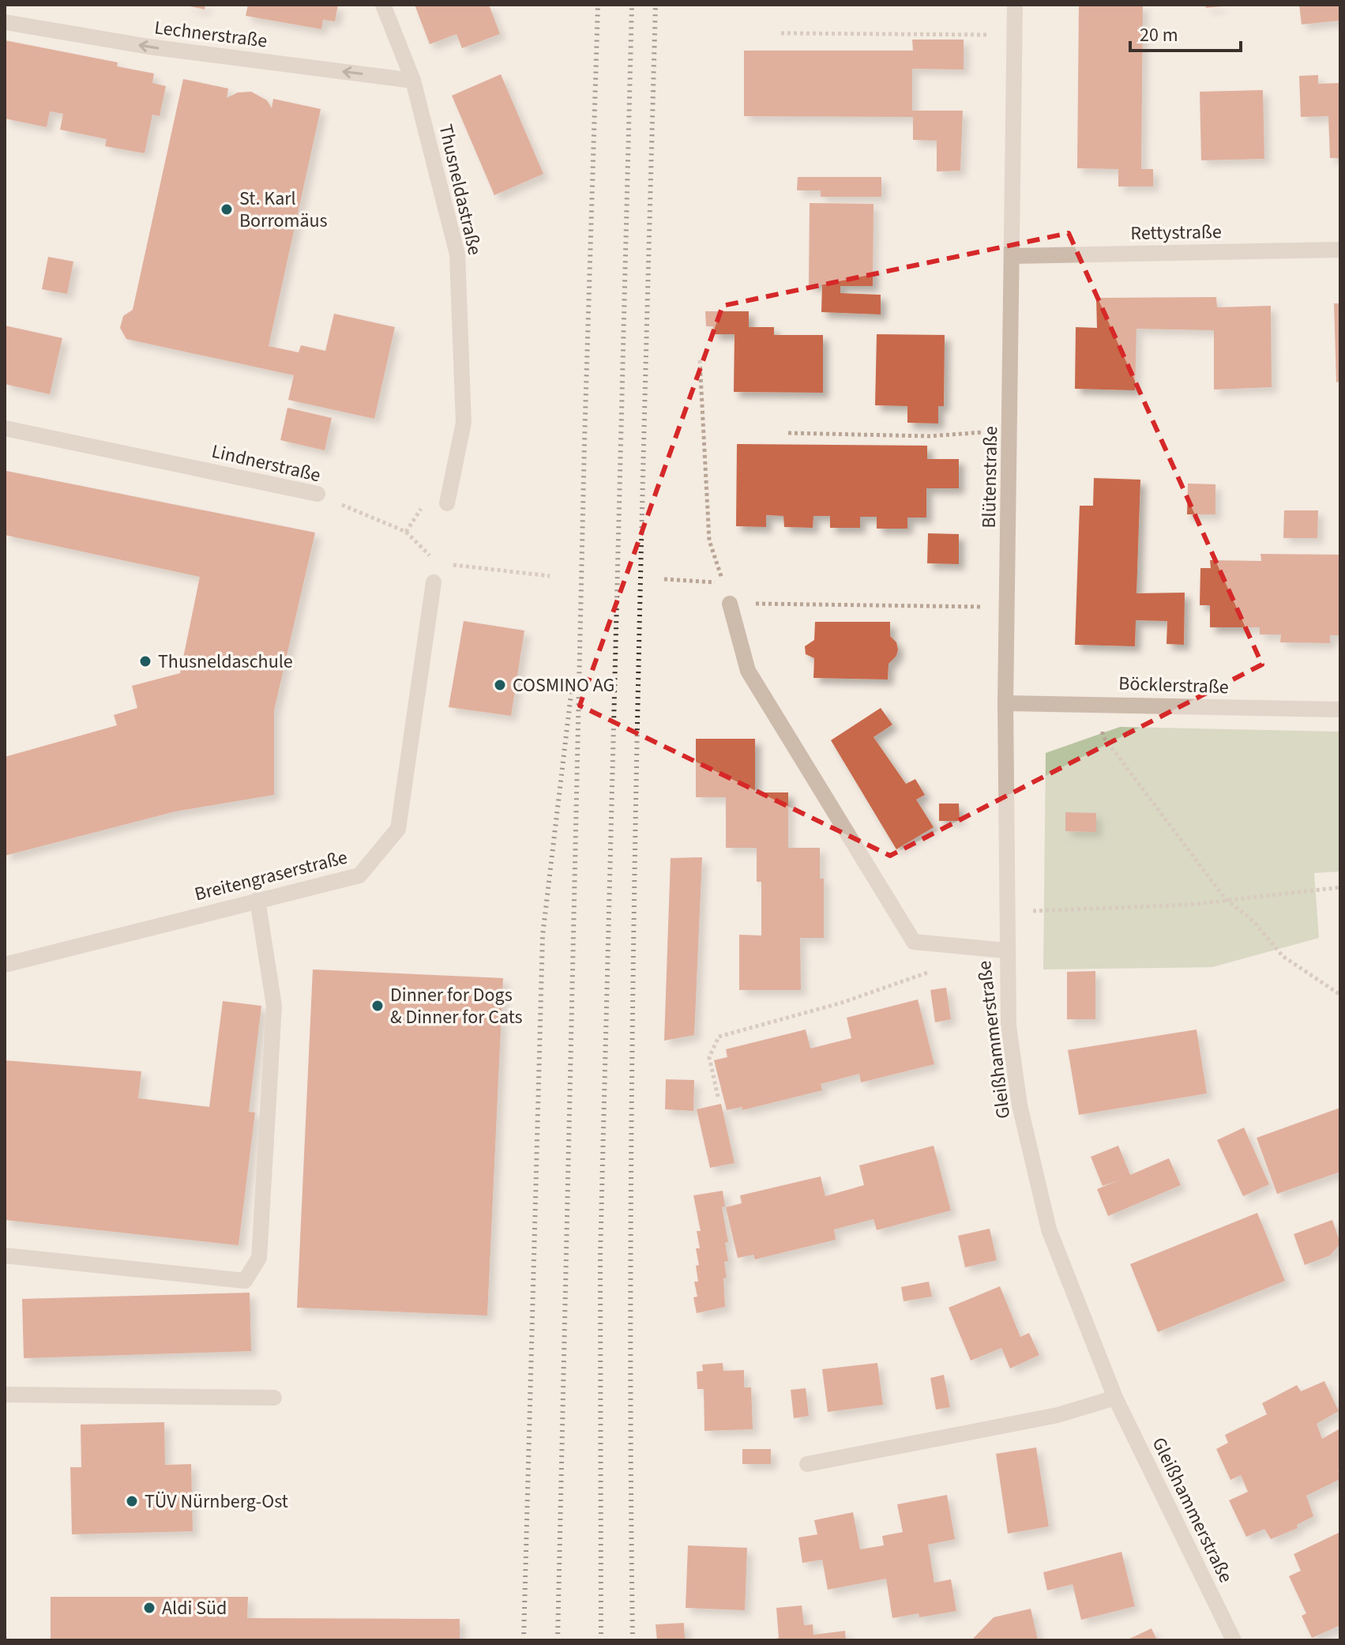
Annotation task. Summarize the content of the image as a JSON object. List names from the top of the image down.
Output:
{
  "streets": {
    "street": [
      "Lechnerstraße",
      "Thusneldastraße",
      "Rettystraße",
      "Lindnerstraße",
      "Blütenstraße",
      "Böcklerstraße",
      "Breitengraserstraße",
      "Gleißhammerstraße"
    ]
  },
  "crossings": [
    ["Lechnerstraße", "Thusneldastraße"],
    ["Rettystraße", "Blütenstraße"],
    ["Blütenstraße", "Böcklerstraße"],
    ["Blütenstraße", "Gleißhammerstraße"]
  ],
  "one_way": ["Lechnerstraße"],
  "places": [
    "St. Karl Borromäus",
    "Thusneldaschule",
    "COSMINO AG",
    "Dinner for Dogs & Dinner for Cats",
    "TÜV Nürnberg-Ost",
    "Aldi Süd"
  ],
  "scale_bar": "20 m"
}
